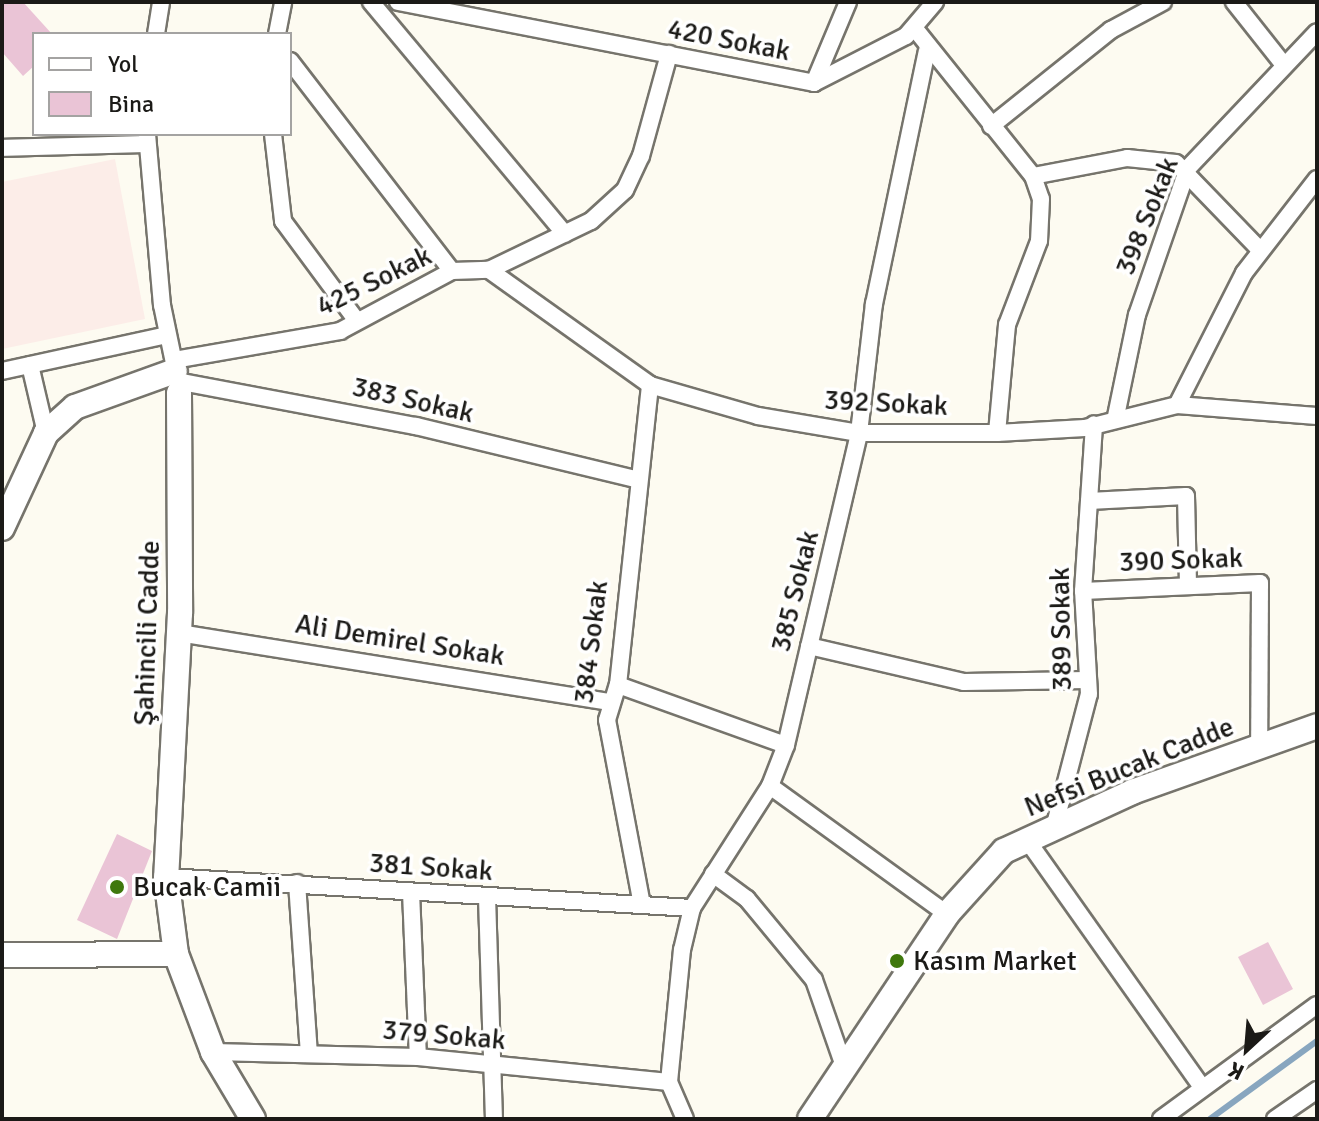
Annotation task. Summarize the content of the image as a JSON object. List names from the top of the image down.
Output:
{
  "streets": {
    "street": [
      "420 Sokak",
      "398 Sokak",
      "425 Sokak",
      "383 Sokak",
      "392 Sokak",
      "390 Sokak",
      "385 Sokak",
      "389 Sokak",
      "Şahincili Cadde",
      "Ali Demirel Sokak",
      "384 Sokak",
      "Nefsi Bucak Cadde",
      "381 Sokak",
      "379 Sokak"
    ]
  },
  "crossings": [
    ["420 Sokak", "425 Sokak"],
    ["398 Sokak", "392 Sokak"],
    ["425 Sokak", "383 Sokak"],
    ["425 Sokak", "392 Sokak"],
    ["425 Sokak", "Şahincili Cadde"],
    ["383 Sokak", "Şahincili Cadde"],
    ["383 Sokak", "384 Sokak"],
    ["392 Sokak", "385 Sokak"],
    ["392 Sokak", "389 Sokak"],
    ["392 Sokak", "384 Sokak"],
    ["390 Sokak", "389 Sokak"],
    ["390 Sokak", "Nefsi Bucak Cadde"],
    ["385 Sokak", "381 Sokak"],
    ["385 Sokak", "379 Sokak"],
    ["389 Sokak", "Nefsi Bucak Cadde"],
    ["Şahincili Cadde", "Ali Demirel Sokak"],
    ["Şahincili Cadde", "381 Sokak"],
    ["Şahincili Cadde", "379 Sokak"],
    ["Ali Demirel Sokak", "384 Sokak"],
    ["384 Sokak", "381 Sokak"]
  ],
  "places": ["Bucak Camii", "Kasım Market"],
  "legend": ["Yol", "Bina"],
  "north": "bottom left"
}
